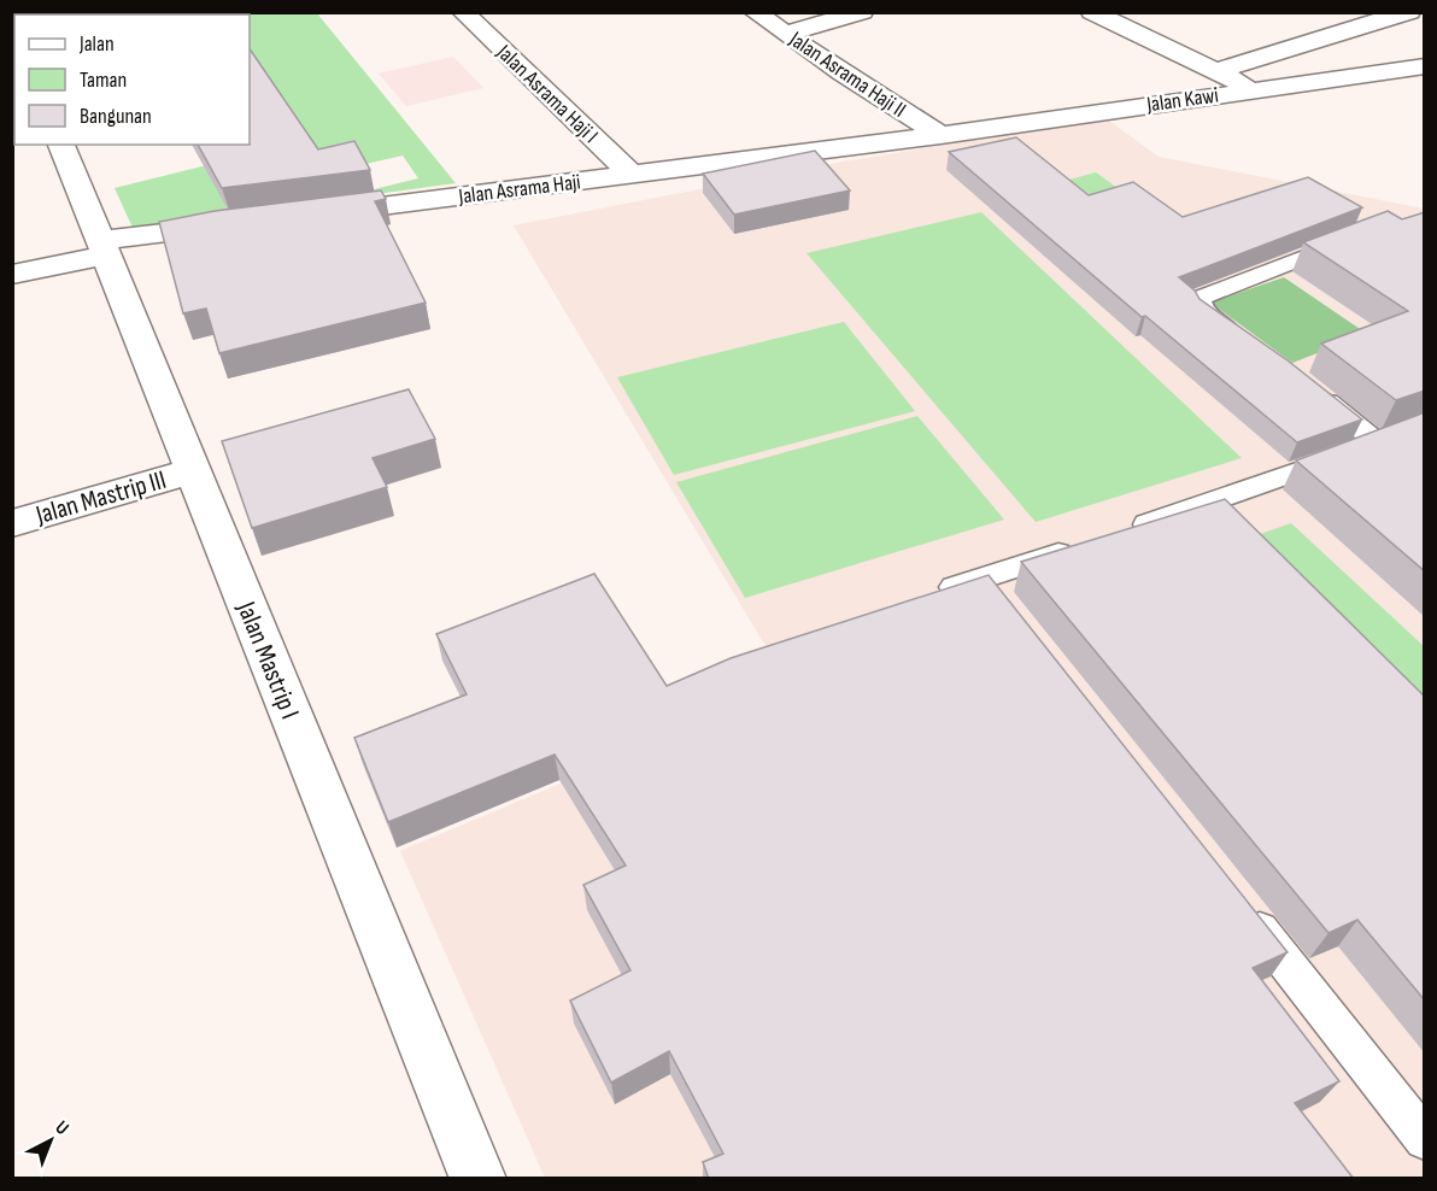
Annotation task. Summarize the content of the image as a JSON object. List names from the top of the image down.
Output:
{
  "streets": {
    "street": [
      "Jalan Asrama Haji II",
      "Jalan Asrama Haji I",
      "Jalan Kawi",
      "Jalan Asrama Haji",
      "Jalan Mastrip III",
      "Jalan Mastrip I"
    ]
  },
  "crossings": [
    ["Jalan Asrama Haji II", "Jalan Kawi"],
    ["Jalan Asrama Haji II", "Jalan Asrama Haji"],
    ["Jalan Asrama Haji I", "Jalan Asrama Haji"],
    ["Jalan Kawi", "Jalan Asrama Haji"],
    ["Jalan Mastrip III", "Jalan Mastrip I"]
  ],
  "legend": ["Jalan", "Taman", "Bangunan"],
  "north": "top right"
}
